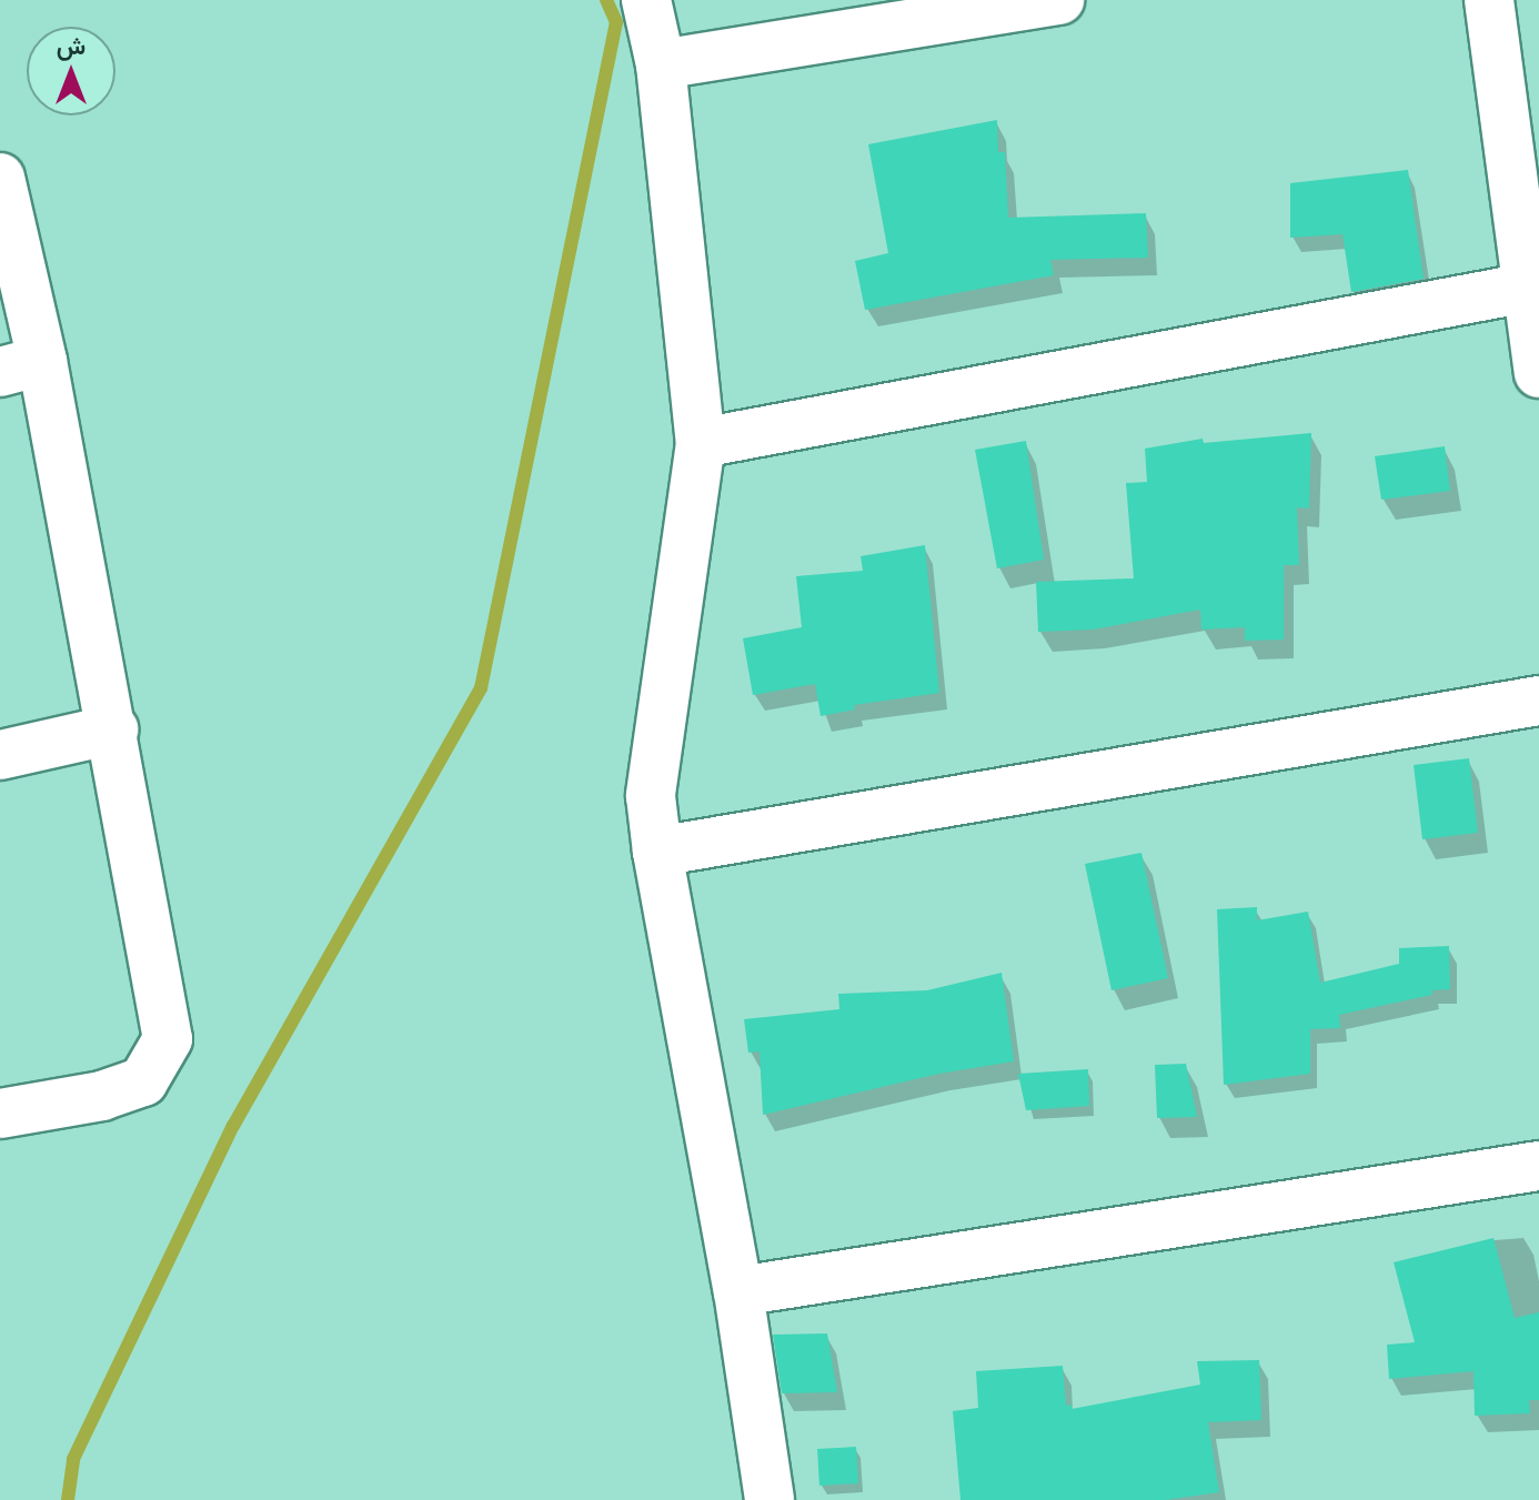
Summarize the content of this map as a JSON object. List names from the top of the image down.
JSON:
{
  "north": "top"
}
